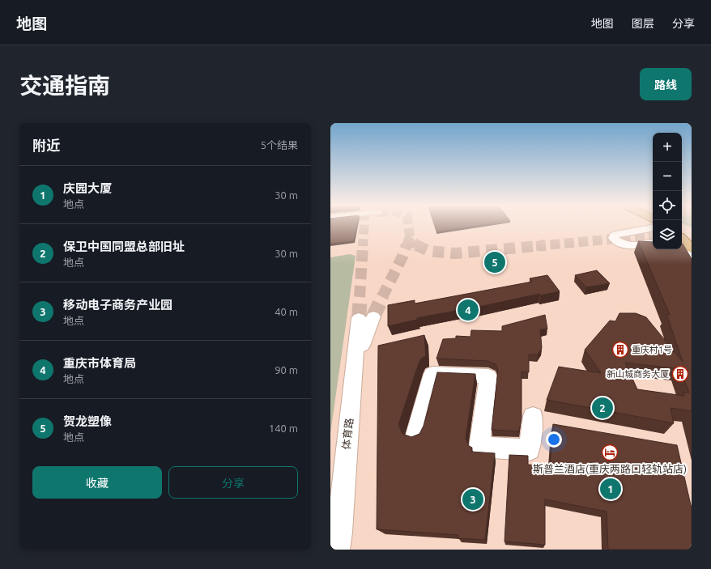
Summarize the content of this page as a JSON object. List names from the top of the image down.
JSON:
{
  "streets": {
    "street": ["体育路"]
  },
  "places": {
    "building": ["重庆村1号", "新山城商务大厦"],
    "hotel": ["斯普兰酒店(重庆两路口轻轨站店)"]
  },
  "page": {
    "header": "地图",
    "nav": ["地图", "图层", "分享"],
    "title": "交通指南",
    "buttons": [
      "路线",
      ["收藏", "分享"]
    ],
    "heading": ["附近", "5个结果"],
    "map_buttons": ["+", "−"],
    "list": [
      {
        "mark": "1",
        "name": "庆园大厦",
        "note": "地点",
        "value": "30 m"
      },
      {
        "mark": "2",
        "name": "保卫中国同盟总部旧址",
        "note": "地点",
        "value": "30 m"
      },
      {
        "mark": "3",
        "name": "移动电子商务产业园",
        "note": "地点",
        "value": "40 m"
      },
      {
        "mark": "4",
        "name": "重庆市体育局",
        "note": "地点",
        "value": "90 m"
      },
      {
        "mark": "5",
        "name": "贺龙塑像",
        "note": "地点",
        "value": "140 m"
      }
    ],
    "pins": [
      "5",
      "4",
      "2",
      "1",
      "3"
    ]
  }
}
